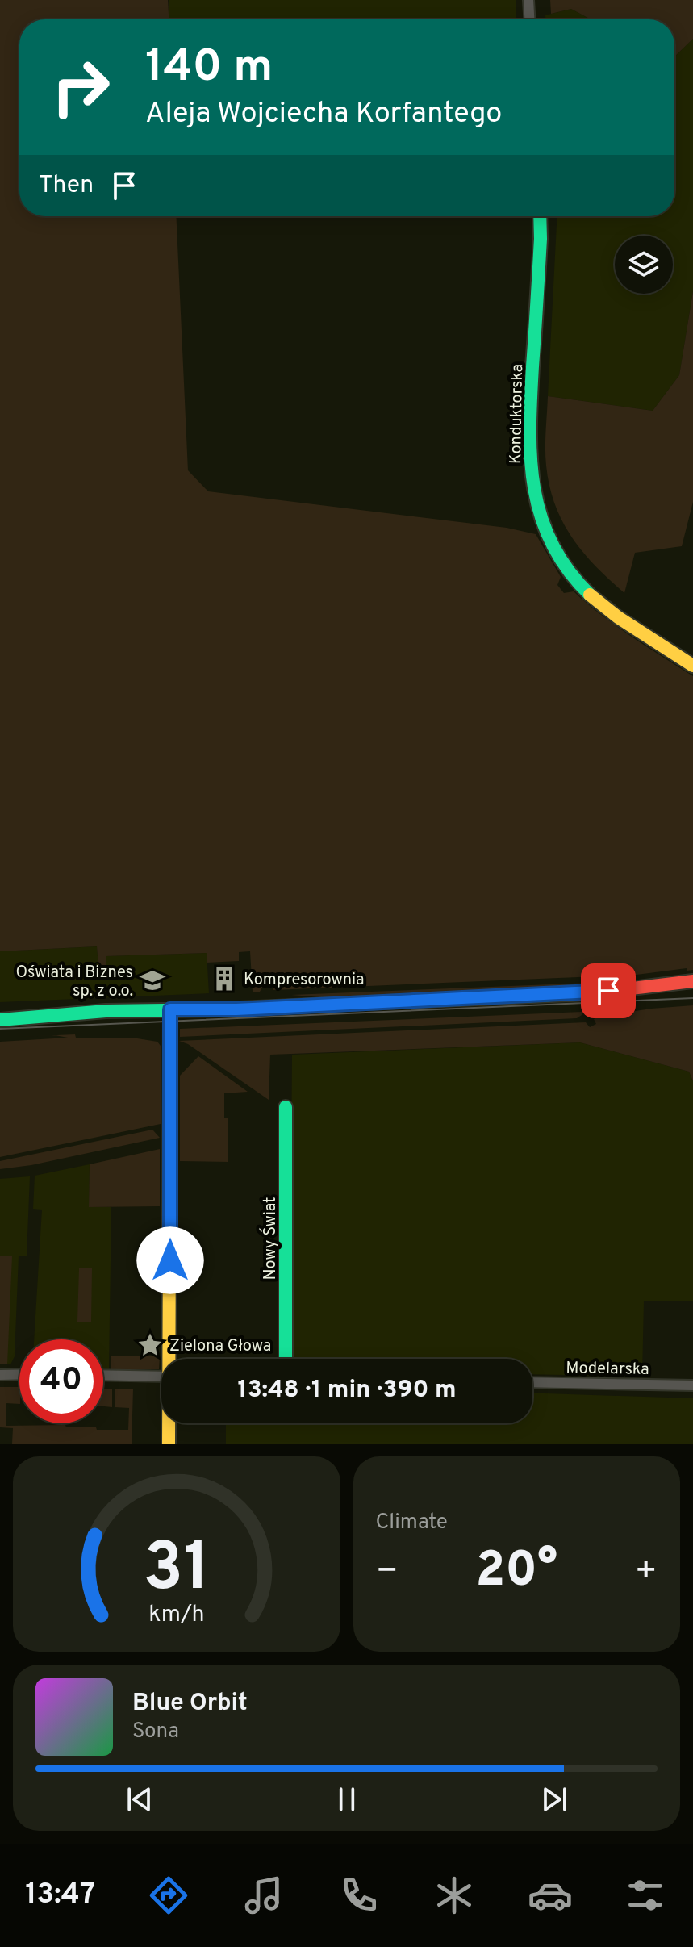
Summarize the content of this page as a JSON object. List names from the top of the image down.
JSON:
{
  "streets": {
    "street": ["Konduktorska", "Nowy Świat", "Modelarska"]
  },
  "places": {
    "building": ["Kompresorownia"],
    "school or university": ["Oświata i Biznes sp. z o.o."],
    "place": ["Zielona Głowa"]
  },
  "page": {
    "turn": ["140 m", "Aleja Wojciecha Korfantego"],
    "then": "Then",
    "limit": "40",
    "trip": "13:48 · 1 min · 390 m",
    "tile": "Climate",
    "heat": ["−", "20°", "+"],
    "song": ["Blue Orbit", "Sona"],
    "tabs": "13:47",
    "gauge": ["31", "km/h"]
  }
}
